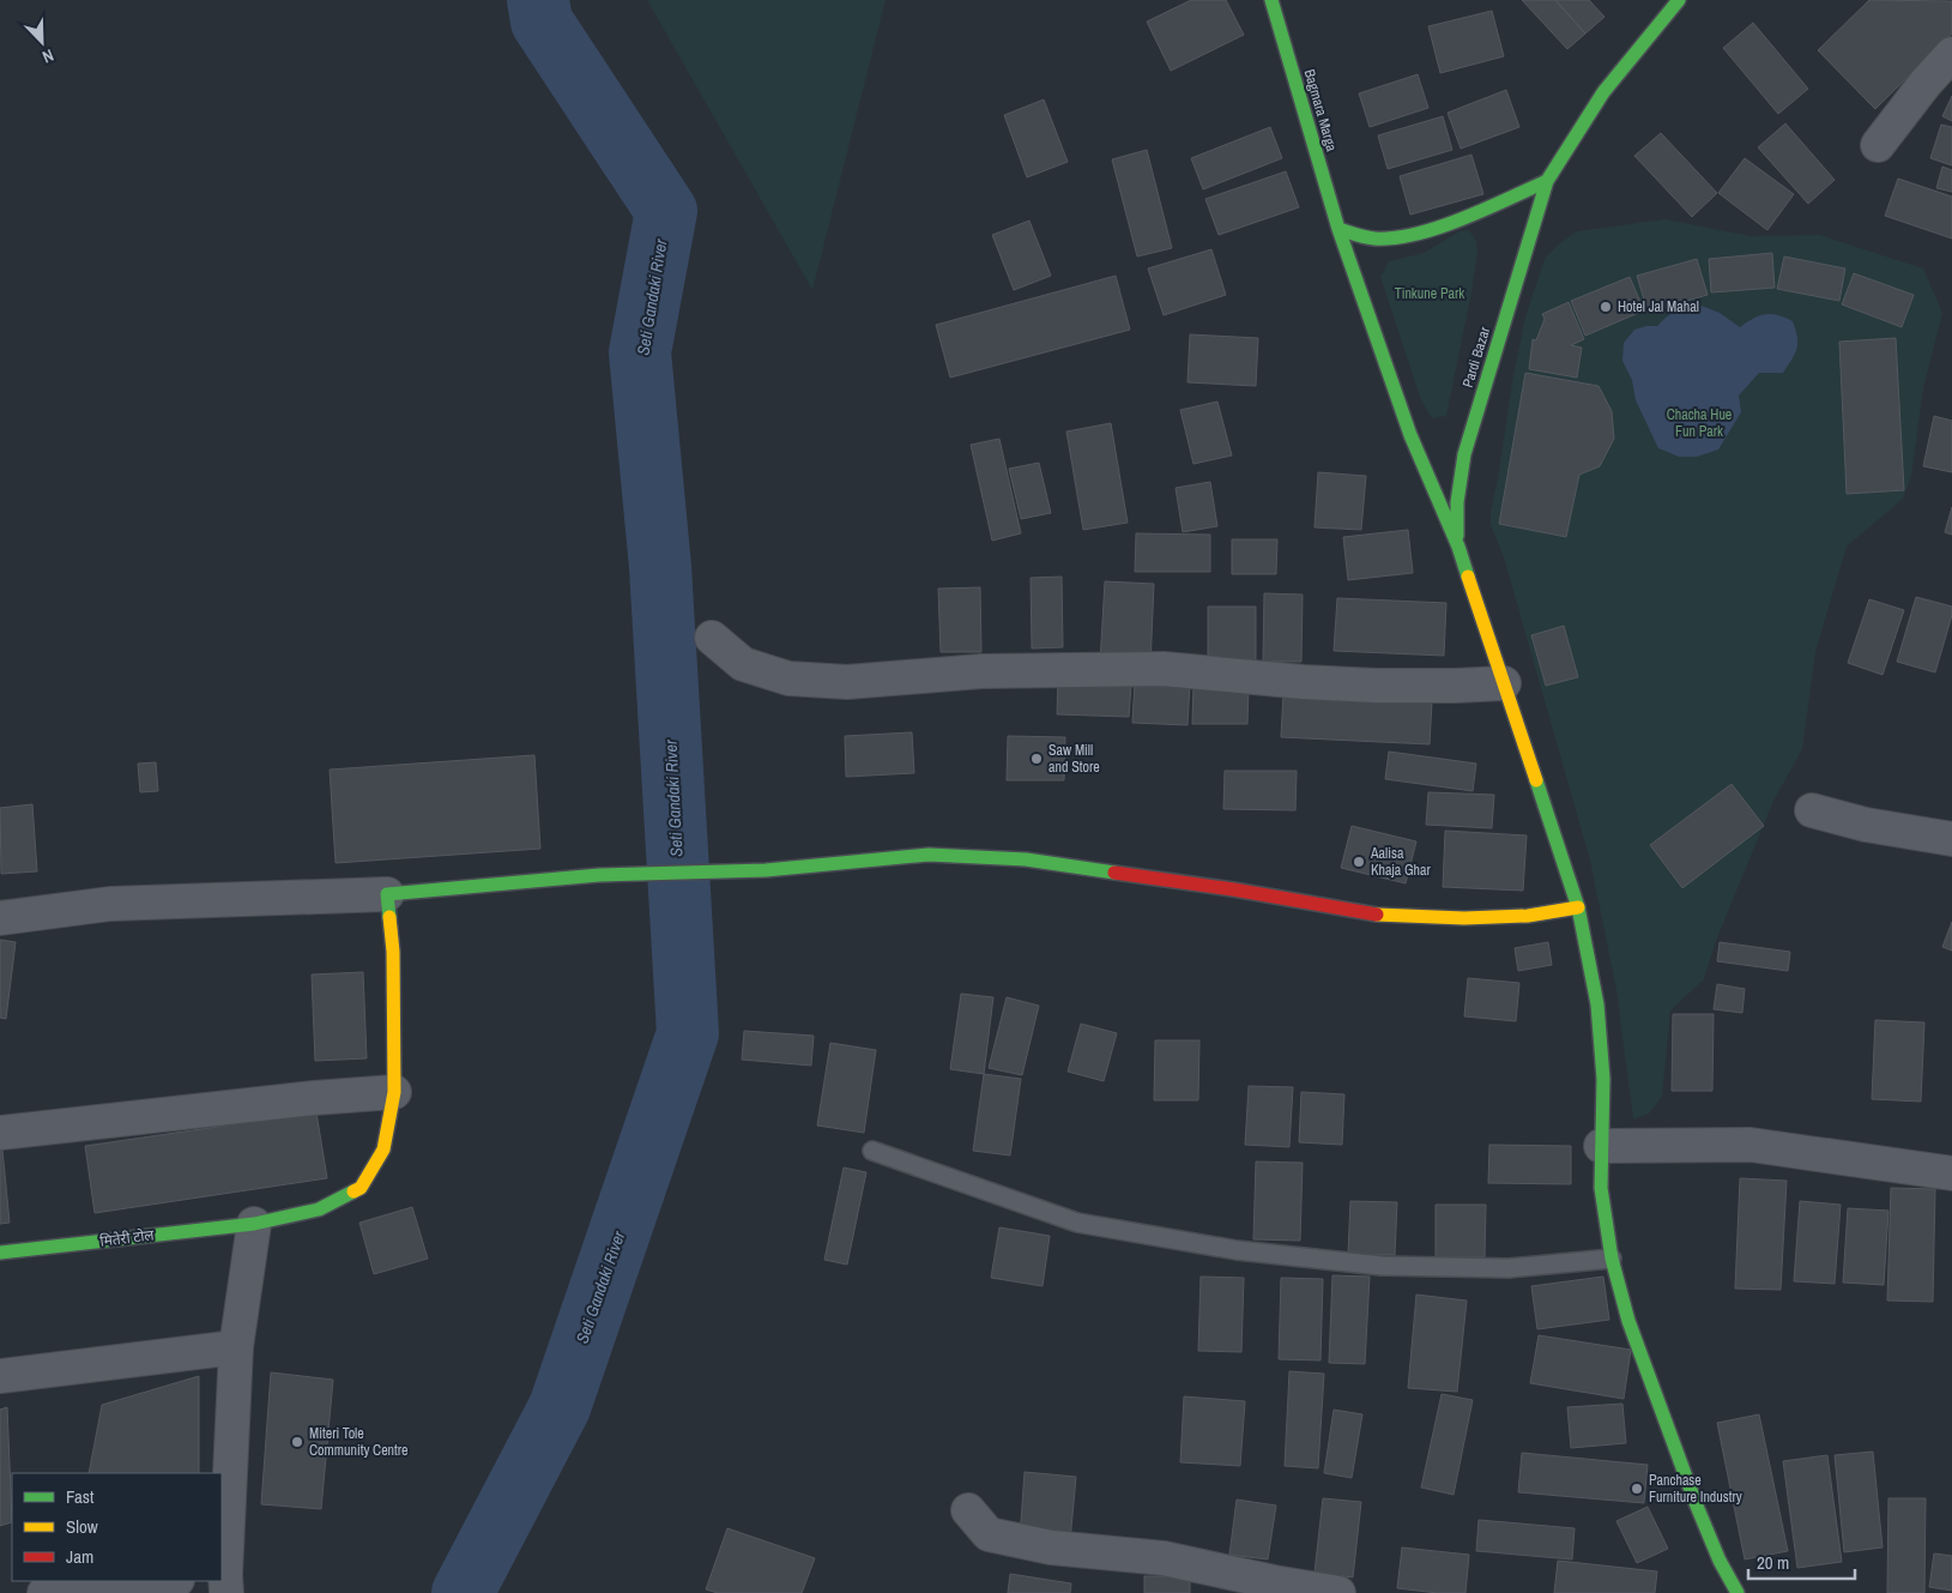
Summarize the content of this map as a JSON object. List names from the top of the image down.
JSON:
{
  "streets": {
    "main road": ["Bagmara Marga", "Pardi Bazar", "मितेरी टोल"]
  },
  "crossings": [
    ["Bagmara Marga", "Pardi Bazar"]
  ],
  "water": ["Seti Gandaki River"],
  "parks": ["Tinkune Park", "Chacha Hue Fun Park"],
  "places": [
    "Hotel Jal Mahal",
    "Saw Mill and Store",
    "Aalisa Khaja Ghar",
    "Miteri Tole Community Centre",
    "Panchase Furniture Industry"
  ],
  "legend": ["Fast", "Slow", "Jam"],
  "scale_bar": "20 m",
  "north": "bottom right"
}
